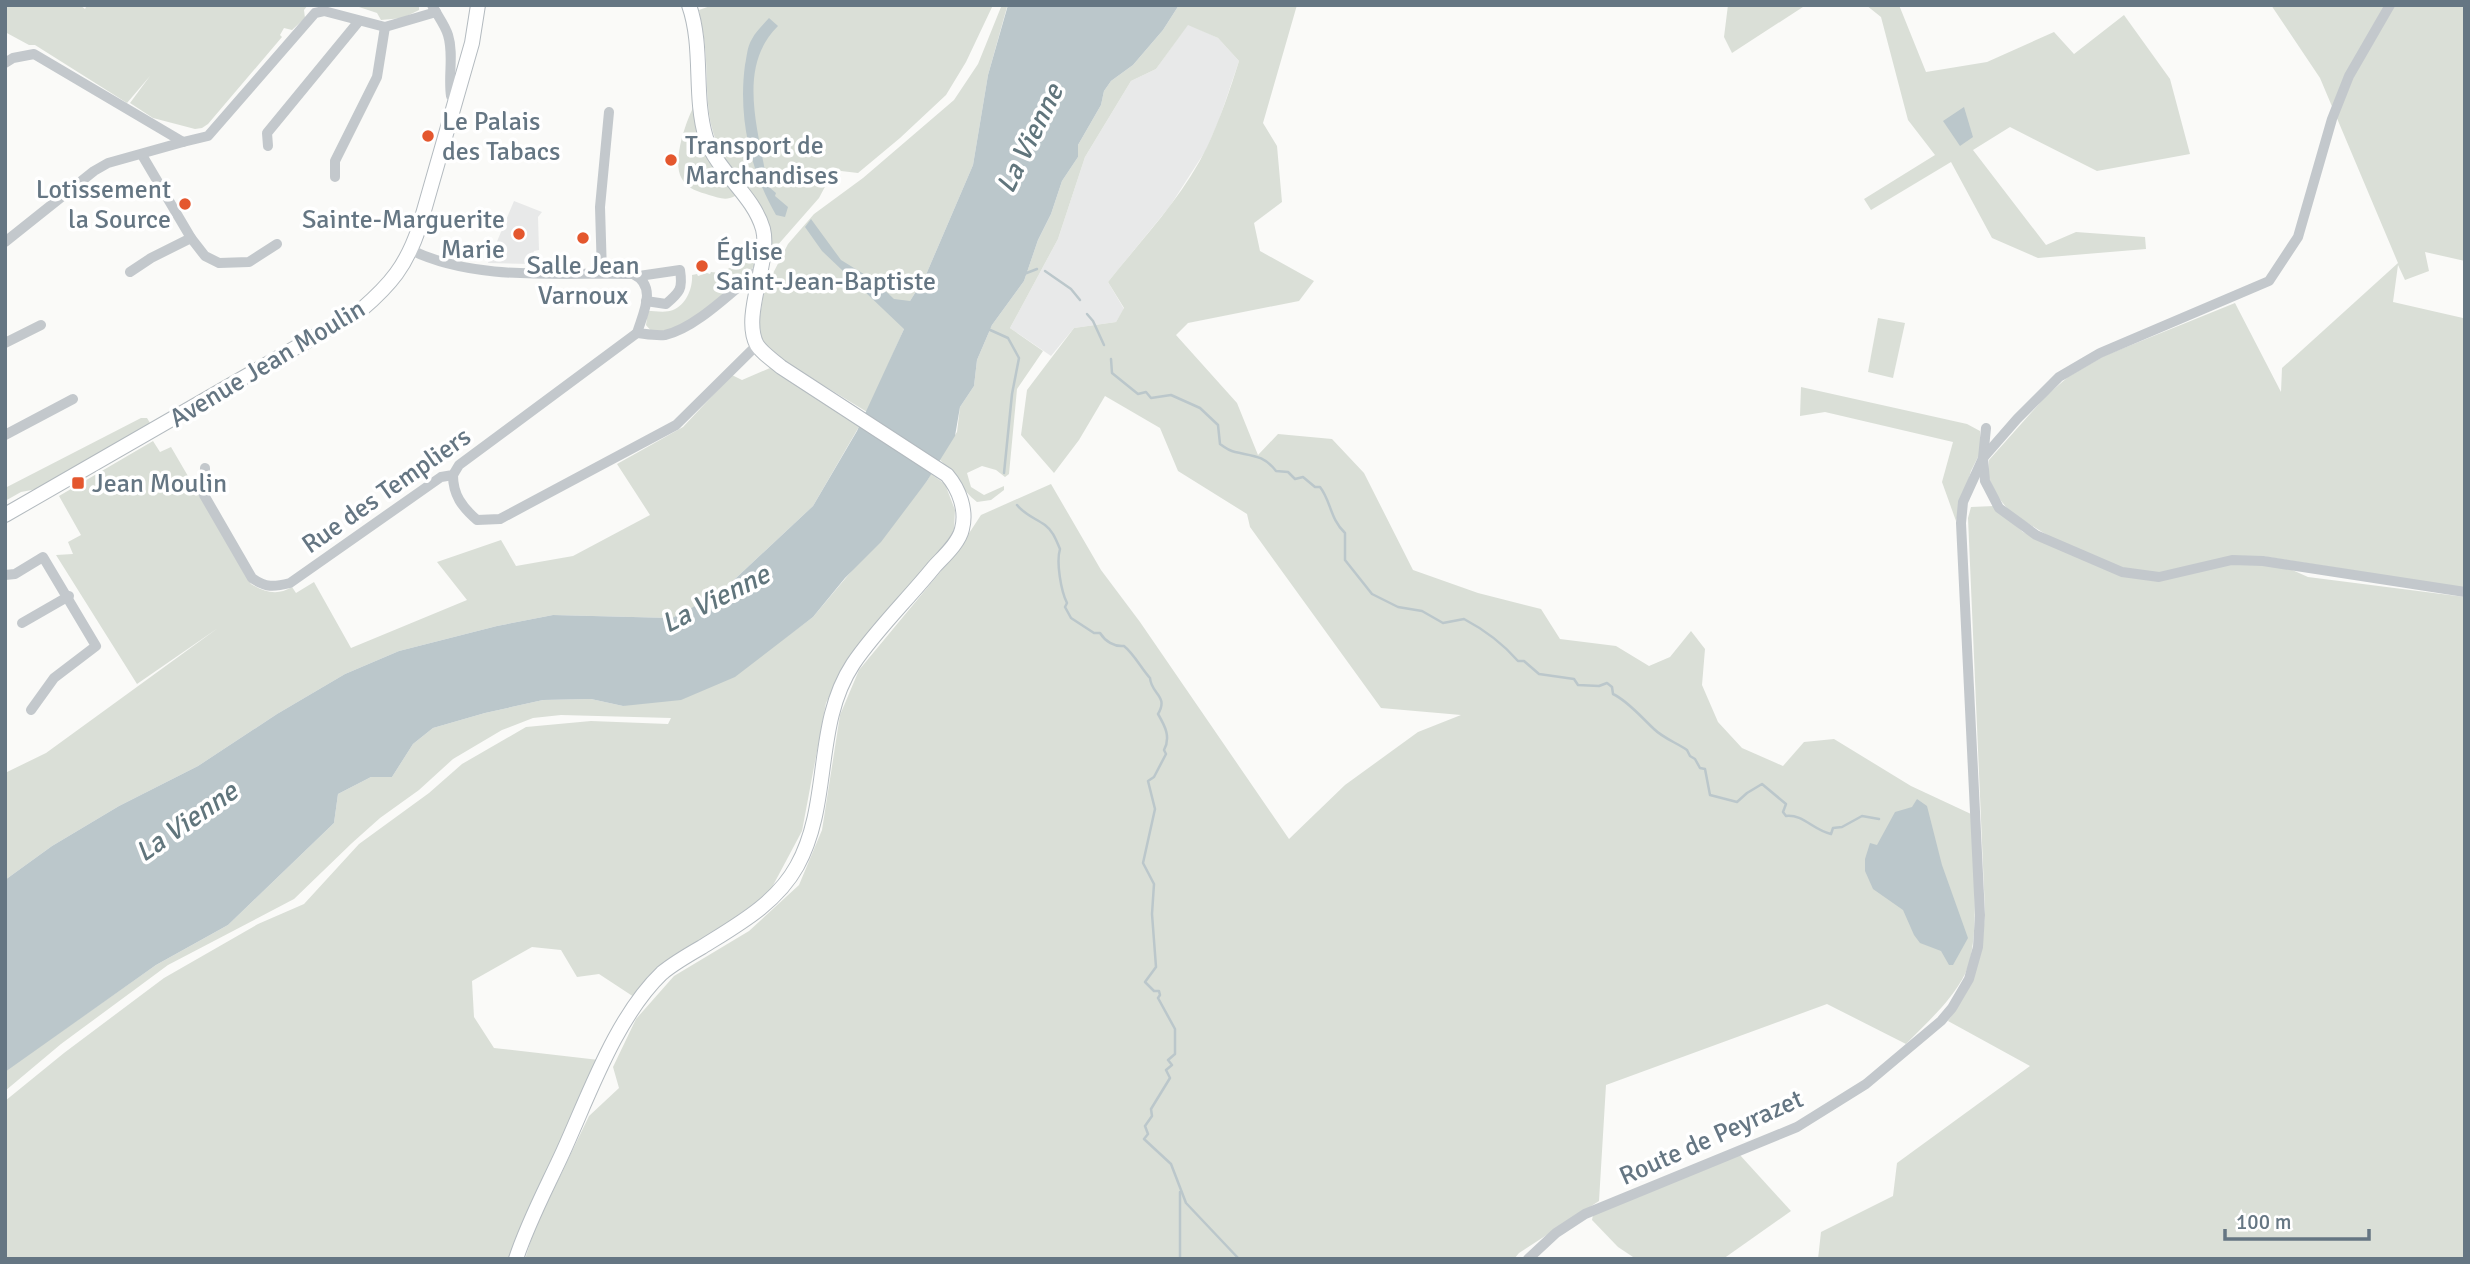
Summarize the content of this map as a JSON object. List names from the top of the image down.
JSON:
{
  "streets": {
    "main road": ["Avenue Jean Moulin"],
    "street": ["Rue des Templiers", "Route de Peyrazet"]
  },
  "water": ["La Vienne"],
  "places": {
    "other": [
      "Le Palais des Tabacs",
      "Transport de Marchandises",
      "Lotissement la Source",
      "Sainte-Marguerite Marie",
      "Salle Jean Varnoux",
      "Église Saint-Jean-Baptiste"
    ],
    "transit": ["Jean Moulin"]
  },
  "scale_bar": "100 m"
}
